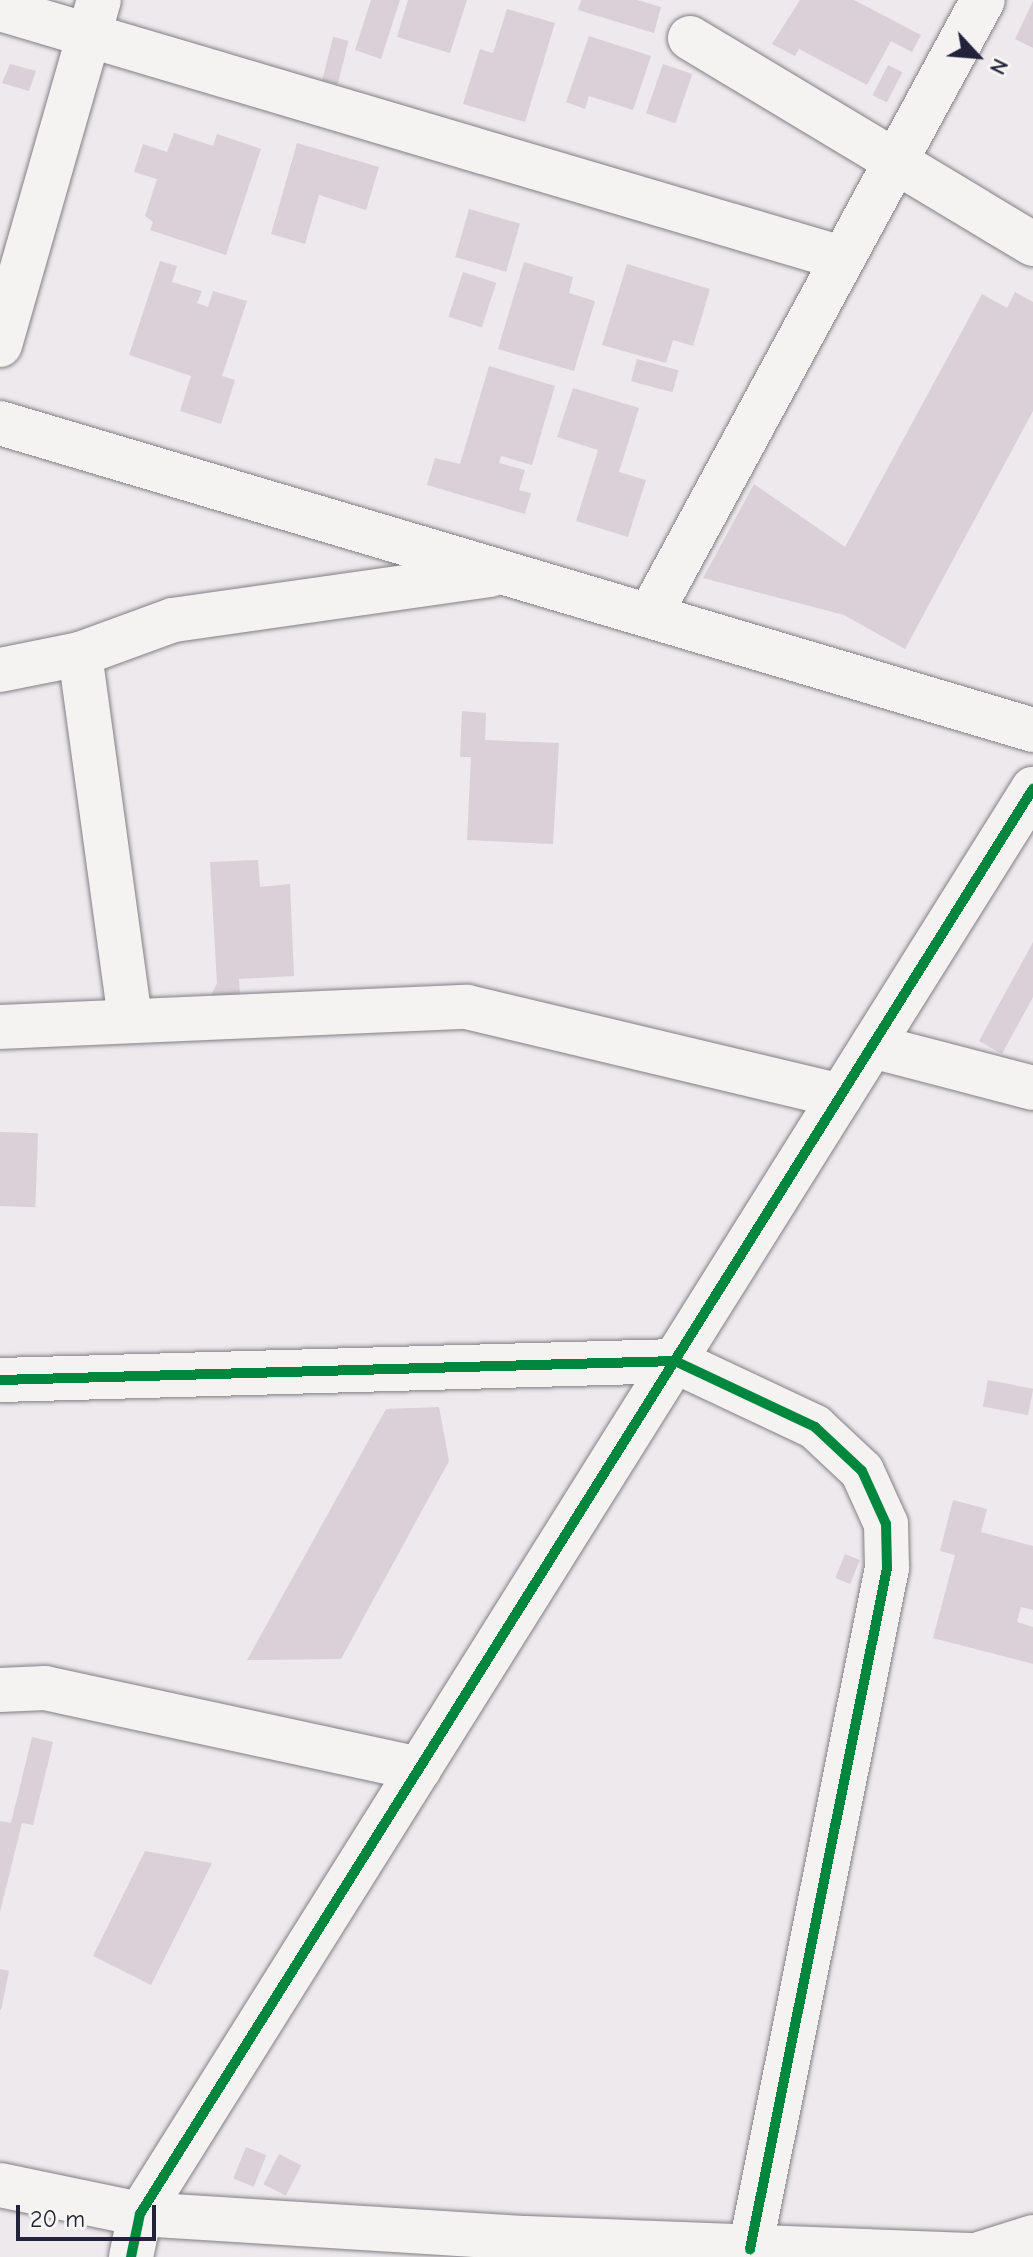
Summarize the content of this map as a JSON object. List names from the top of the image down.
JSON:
{
  "scale_bar": "20 m",
  "north": "bottom right"
}
